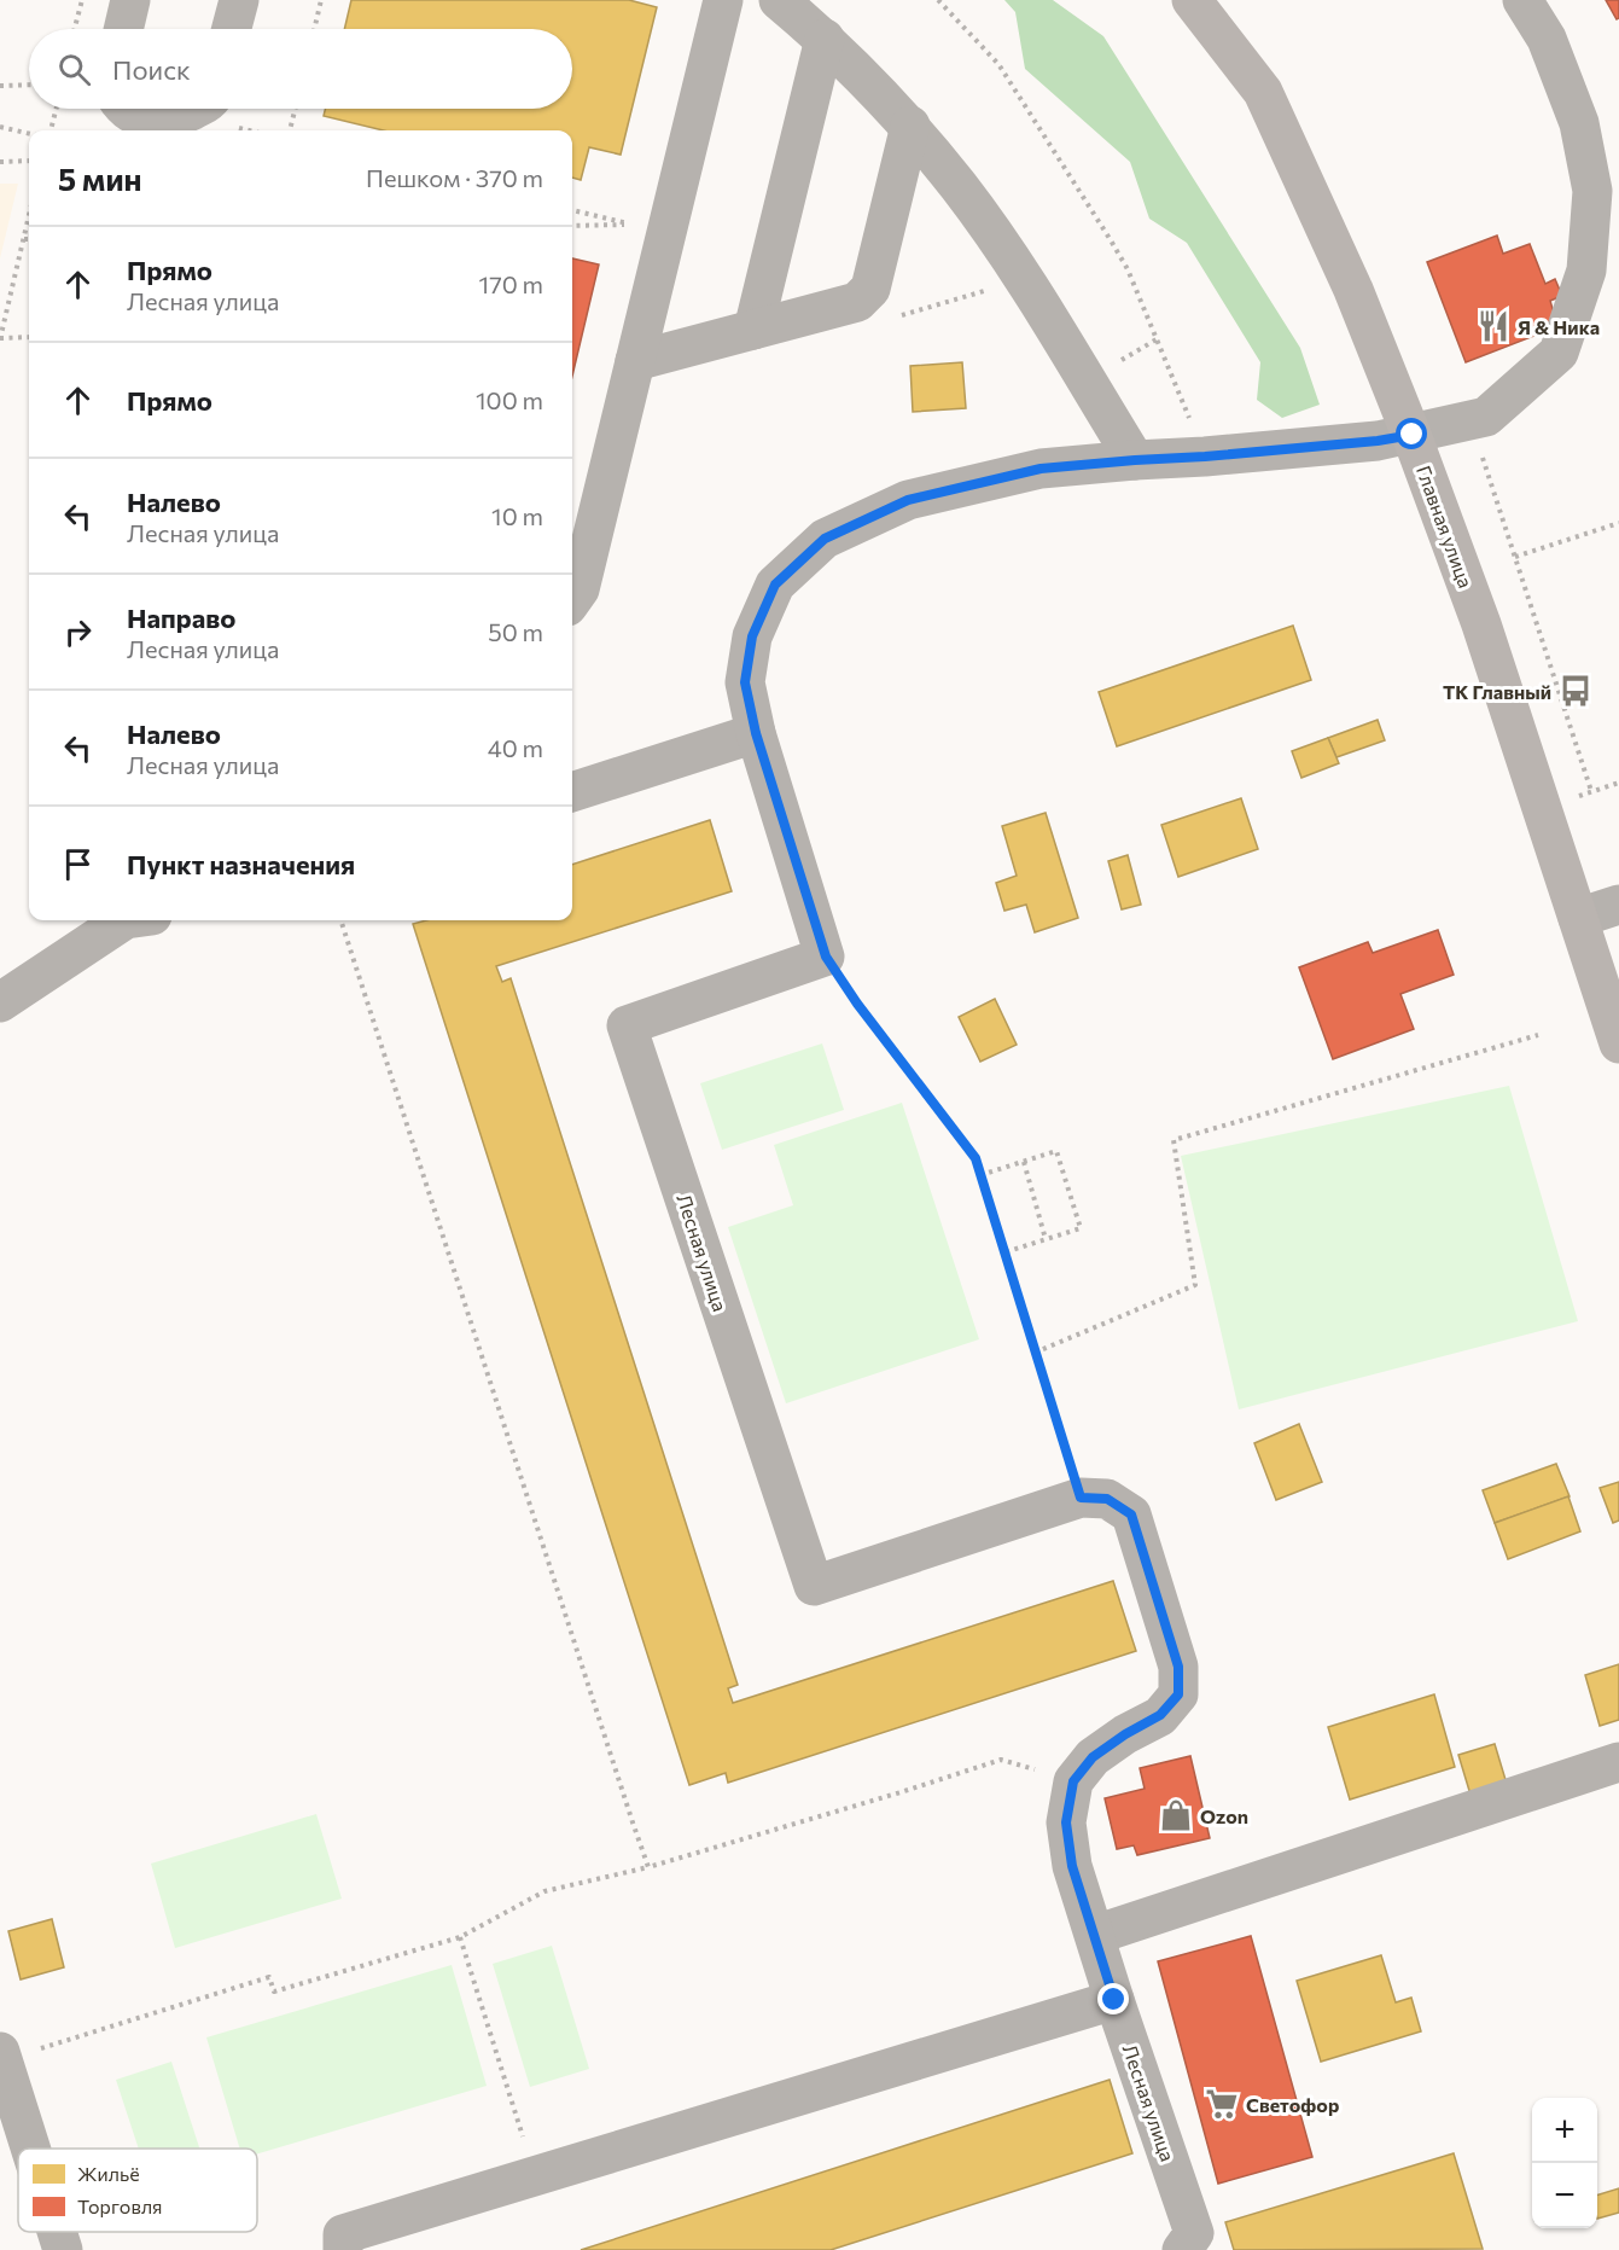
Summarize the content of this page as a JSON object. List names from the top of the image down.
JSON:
{
  "streets": {
    "main road": ["Главная улица"],
    "street": ["Лесная улица"]
  },
  "places": {
    "restaurant": ["Я & Ника"],
    "bus stop": ["ТК Главный"],
    "shop": ["Ozon"],
    "supermarket": ["Светофор"]
  },
  "legend": ["Жильё", "Торговля"],
  "page": {
    "search": "Поиск",
    "heading": ["5 мин", "Пешком · 370 m"],
    "list": [
      ["Прямо", "Лесная улица", "170 m"],
      ["Прямо", "100 m"],
      ["Налево", "Лесная улица", "10 m"],
      ["Направо", "Лесная улица", "50 m"],
      ["Налево", "Лесная улица", "40 m"],
      "Пункт назначения"
    ],
    "map_buttons": ["+", "−"]
  }
}
